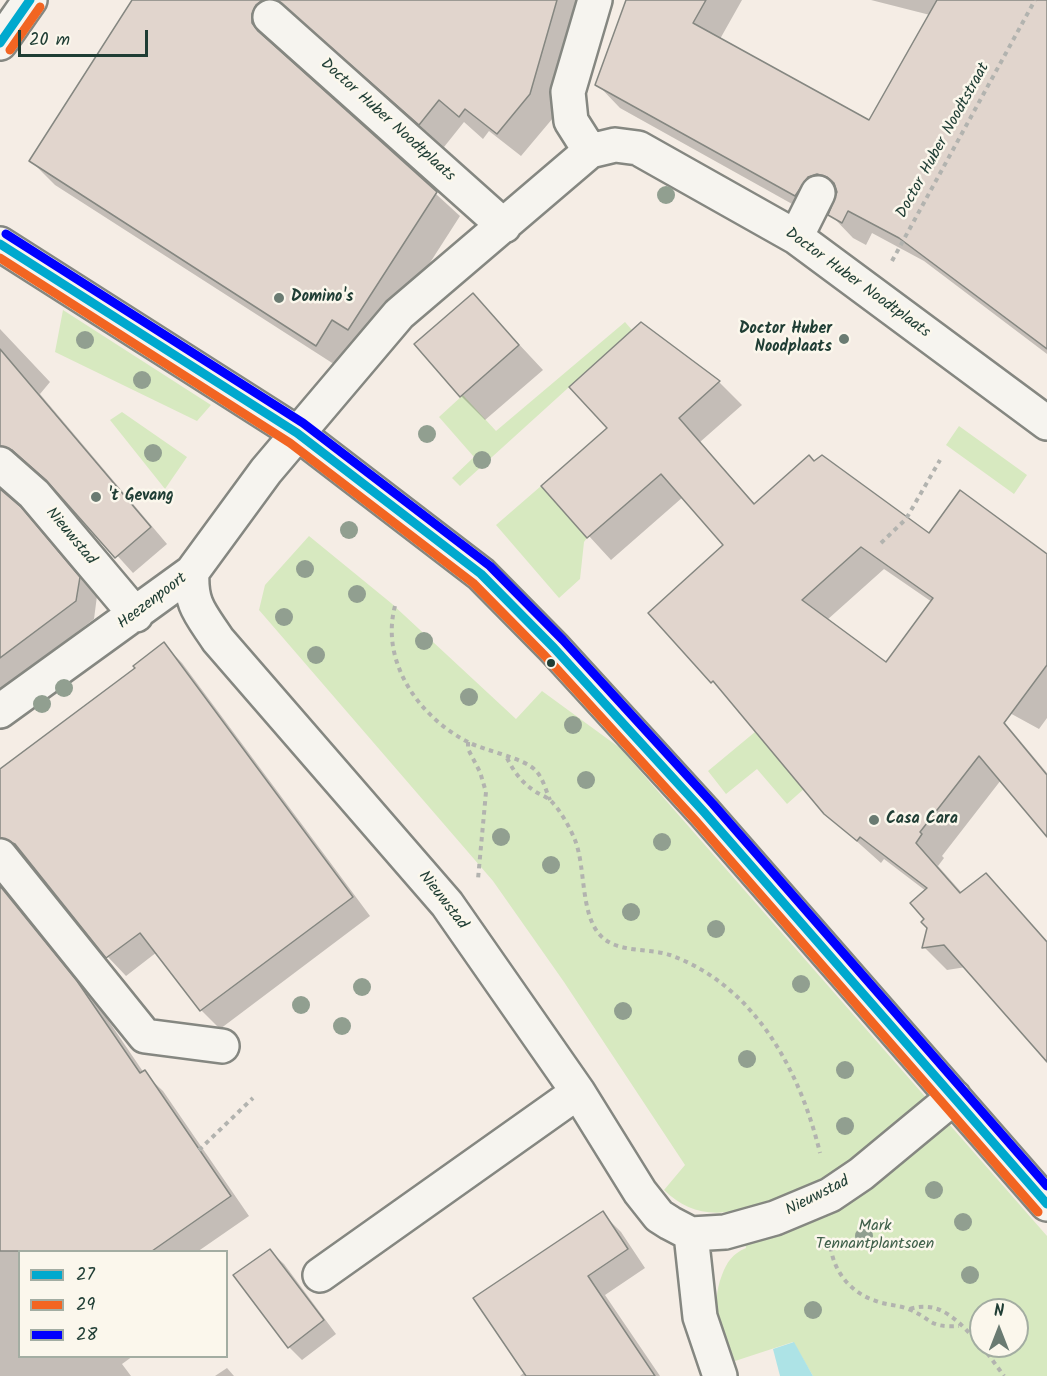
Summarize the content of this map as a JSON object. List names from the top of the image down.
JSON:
{
  "streets": {
    "street": ["Doctor Huber Noodtplaats", "Nieuwstad", "Heezenpoort"],
    "path": ["Doctor Huber Noodtstraat"]
  },
  "crossings": [
    ["Doctor Huber Noodtplaats", "Doctor Huber Noodtstraat"],
    ["Nieuwstad", "Heezenpoort"]
  ],
  "parks": ["Mark Tennantplantsoen"],
  "places": [
    "Domino's",
    "Doctor Huber Noodplaats",
    "'t Gevang",
    "Casa Cara"
  ],
  "lines": ["transit line 27", "transit line 29", "transit line 28"],
  "legend": ["27", "29", "28"],
  "scale_bar": "20 m",
  "north": "top"
}
